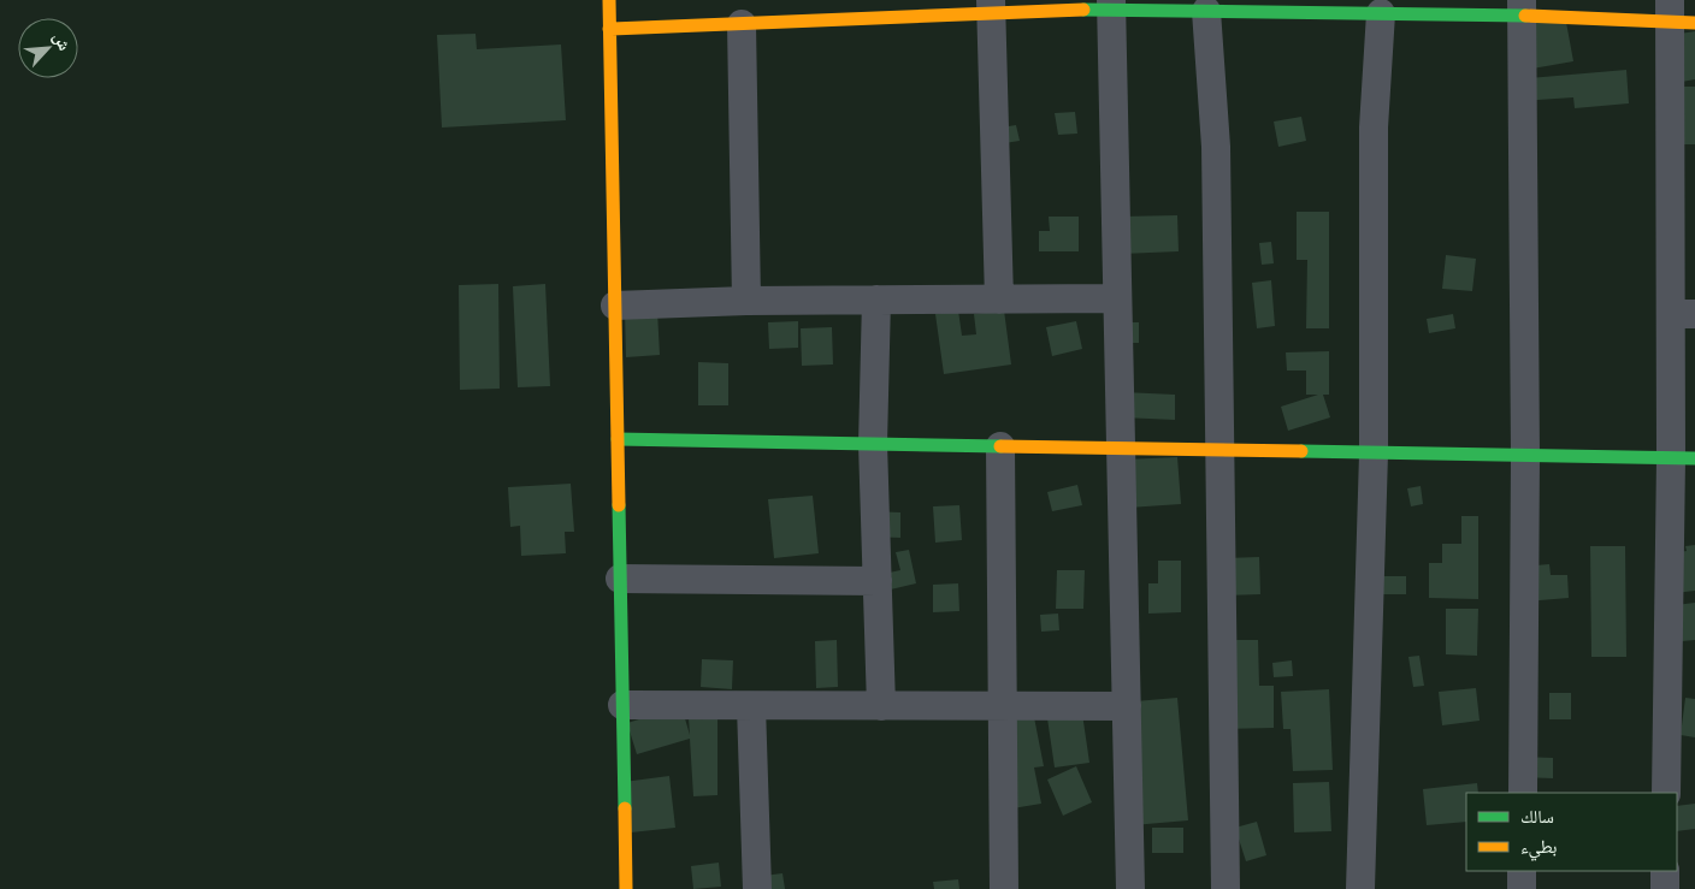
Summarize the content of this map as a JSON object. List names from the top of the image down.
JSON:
{
  "legend": ["سالك", "بطيء"],
  "north": "top right"
}
